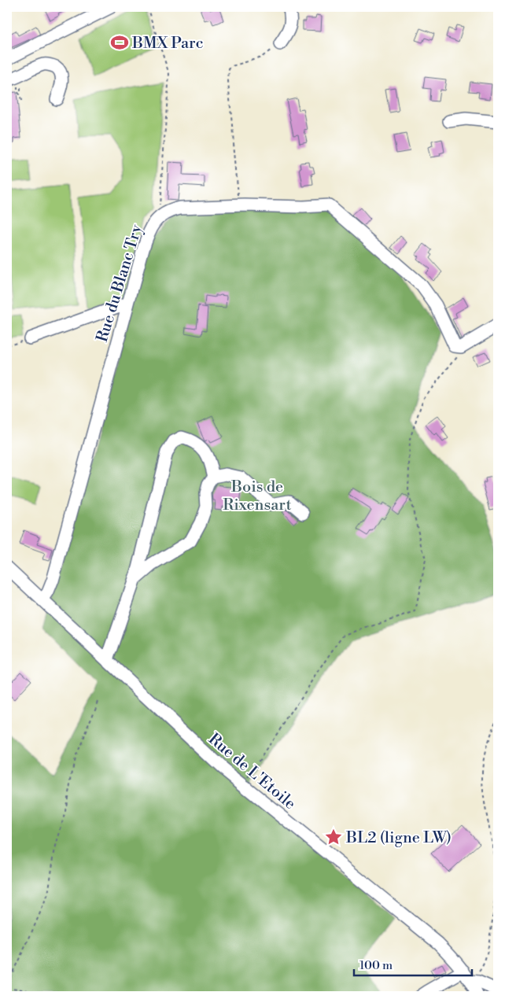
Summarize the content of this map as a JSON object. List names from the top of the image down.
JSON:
{
  "streets": {
    "street": ["Rue du Blanc Try", "Rue de L'Etoile"]
  },
  "crossings": [
    ["Rue du Blanc Try", "Rue de L'Etoile"]
  ],
  "parks": ["Bois de Rixensart"],
  "places": {
    "sports": ["BMX Parc"],
    "place": ["BL2 (ligne LW)"]
  },
  "scale_bar": "100 m"
}
